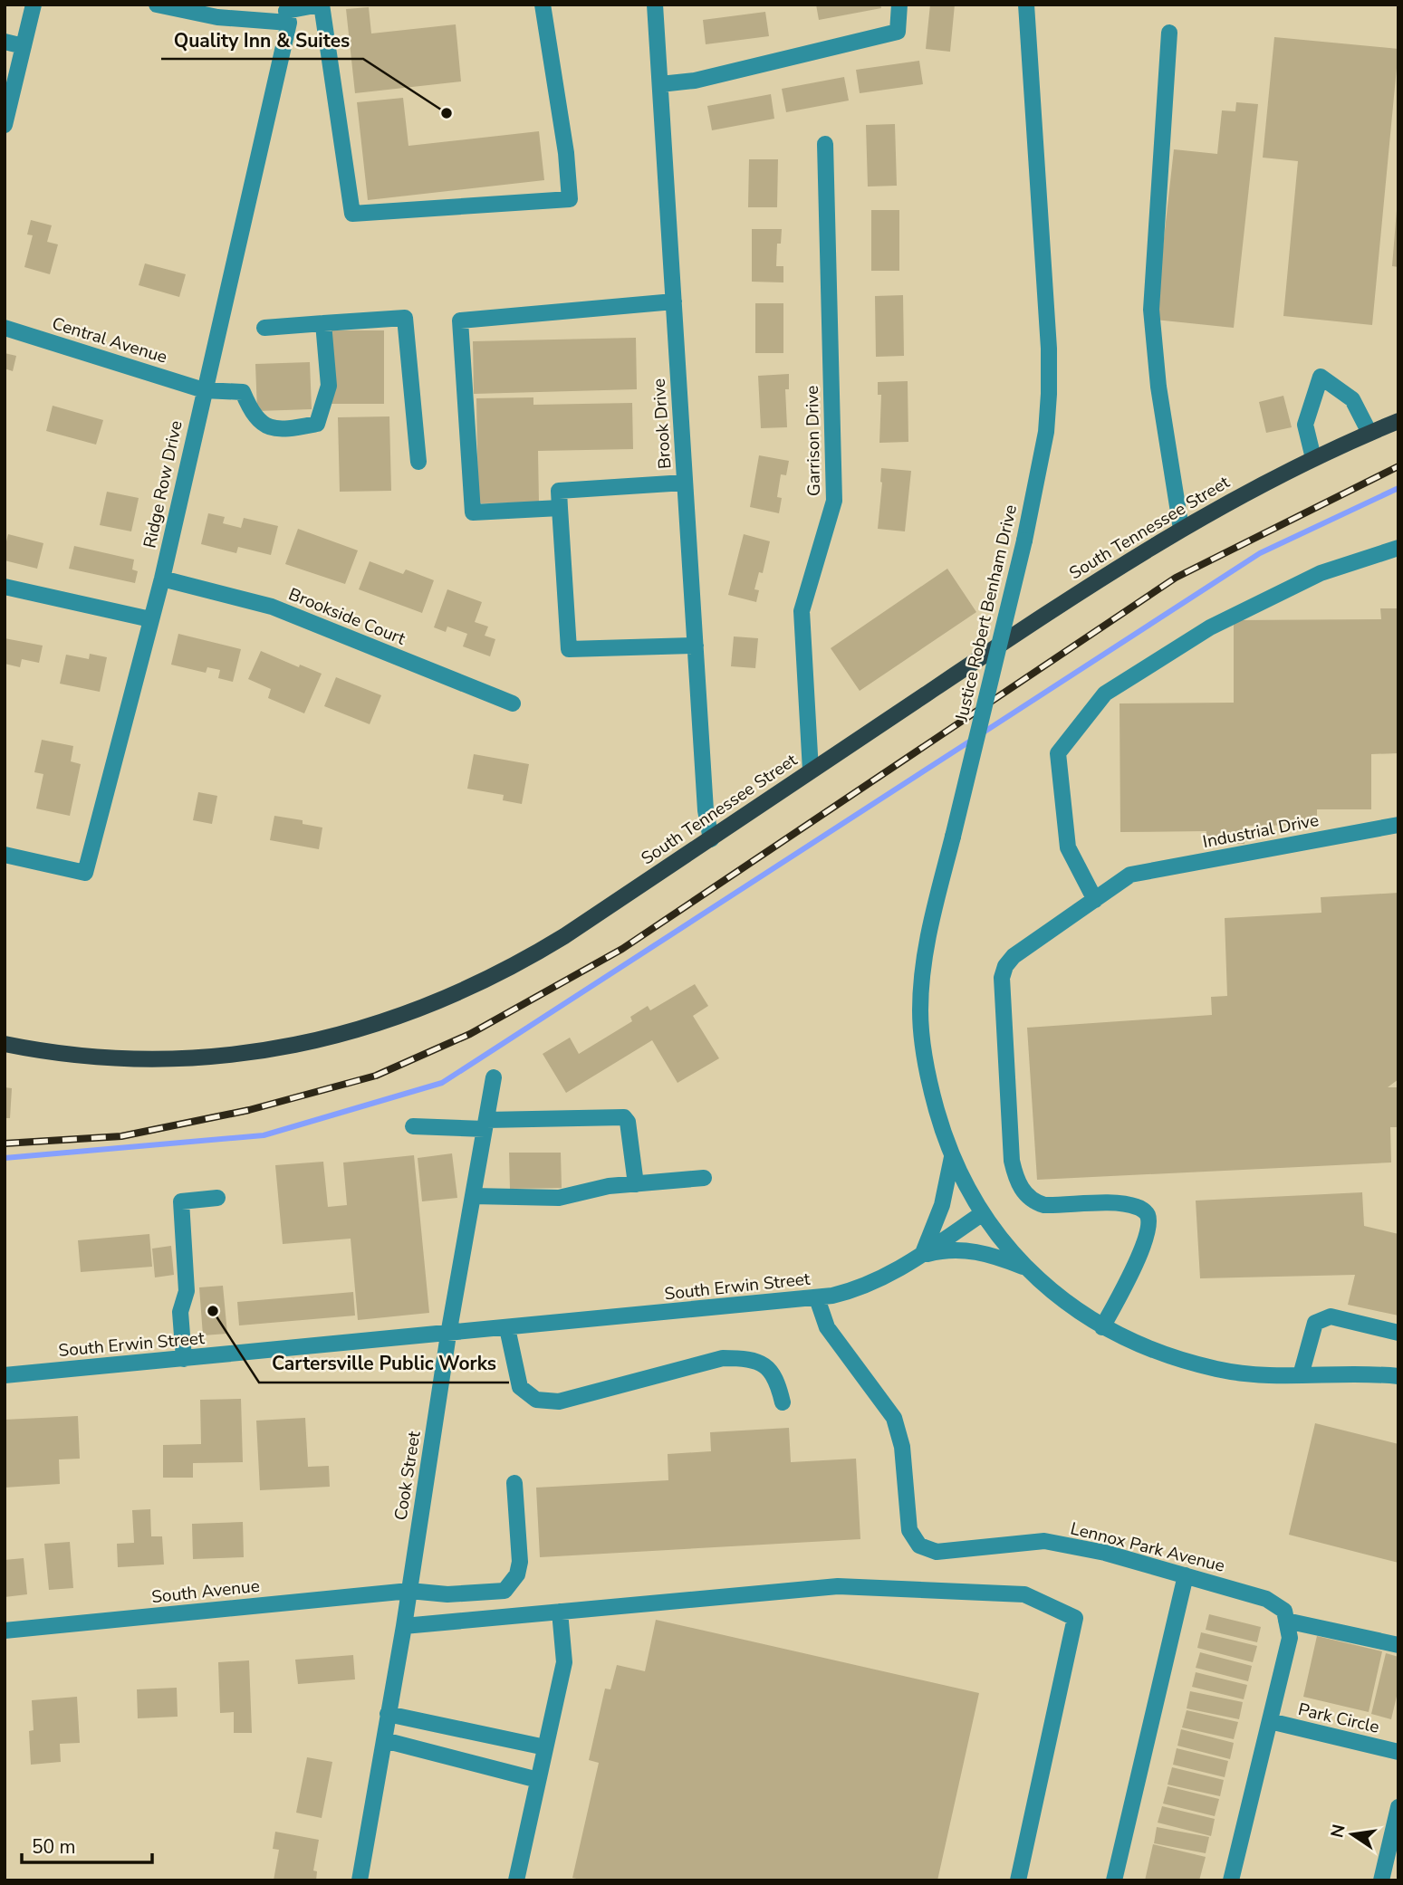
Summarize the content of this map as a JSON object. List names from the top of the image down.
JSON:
{
  "streets": {
    "main road": ["South Tennessee Street"],
    "street": [
      "Central Avenue",
      "Brook Drive",
      "Garrison Drive",
      "Ridge Row Drive",
      "Justice Robert Benham Drive",
      "Brookside Court",
      "Industrial Drive",
      "South Erwin Street",
      "Cook Street",
      "Lennox Park Avenue",
      "South Avenue",
      "Park Circle"
    ]
  },
  "crossings": [
    ["Central Avenue", "Ridge Row Drive"],
    ["Brook Drive", "South Tennessee Street"],
    ["Garrison Drive", "South Tennessee Street"],
    ["Ridge Row Drive", "Brookside Court"],
    ["Justice Robert Benham Drive", "South Erwin Street"],
    ["South Erwin Street", "Cook Street"],
    ["South Erwin Street", "Lennox Park Avenue"],
    ["Cook Street", "South Avenue"]
  ],
  "places": ["Quality Inn & Suites", "Cartersville Public Works"],
  "scale_bar": "50 m",
  "north": "left"
}
